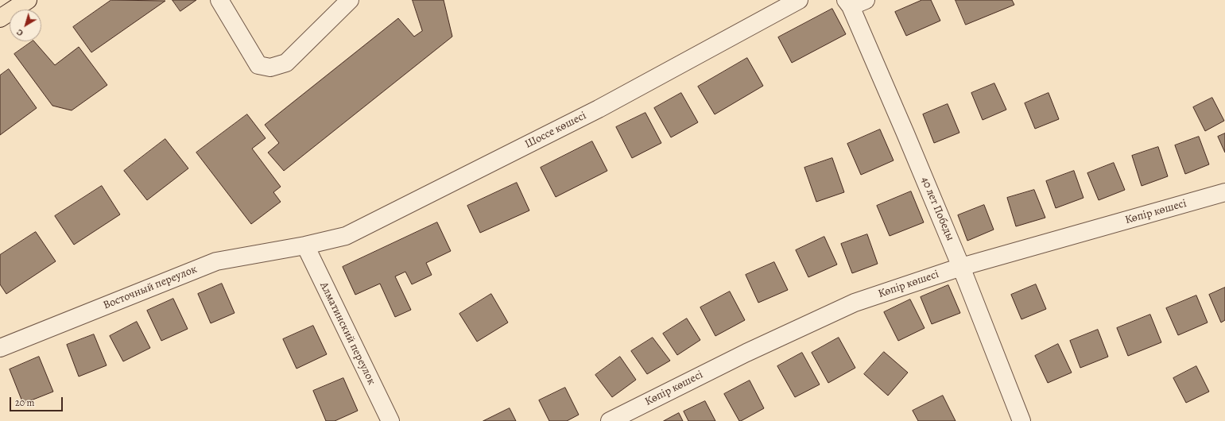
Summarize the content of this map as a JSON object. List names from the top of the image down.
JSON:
{
  "streets": {
    "street": [
      "Шоссе көшесі",
      "40 лет Победы",
      "Көпір көшесі",
      "Восточный переулок",
      "Алматинский переулок"
    ]
  },
  "crossings": [
    ["Шоссе көшесі", "Восточный переулок"],
    ["Шоссе көшесі", "Алматинский переулок"],
    ["40 лет Победы", "Көпір көшесі"],
    ["Восточный переулок", "Алматинский переулок"]
  ],
  "scale_bar": "20 m",
  "north": "bottom left"
}
